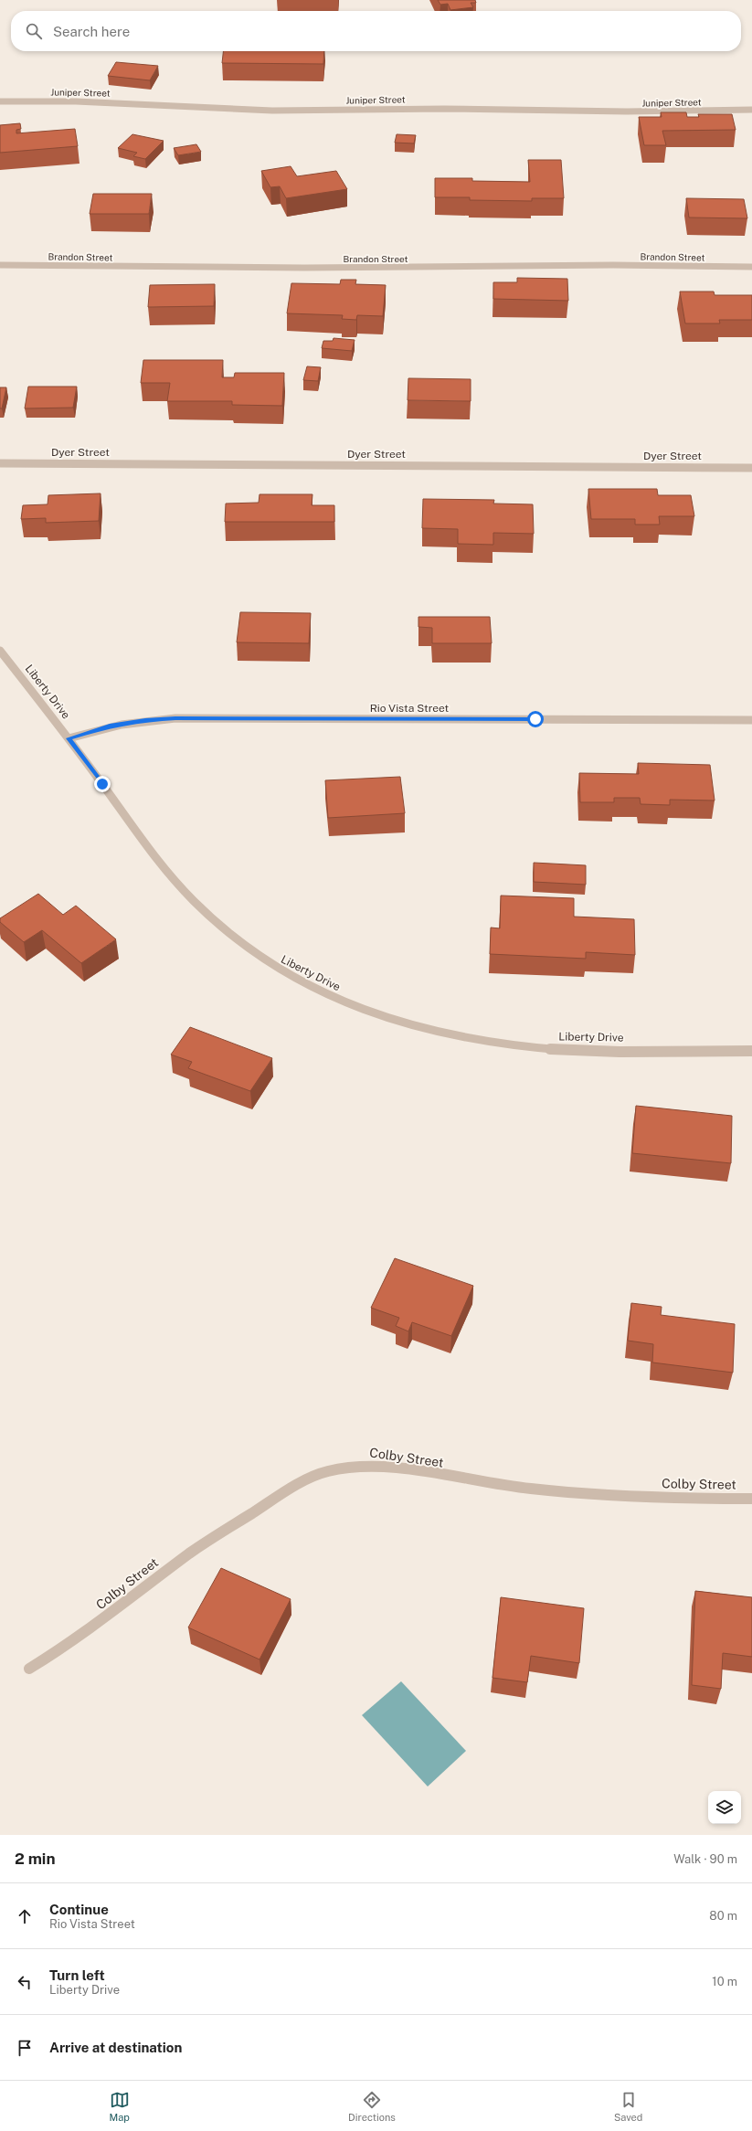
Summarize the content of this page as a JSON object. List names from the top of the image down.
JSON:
{
  "streets": {
    "street": [
      "Juniper Street",
      "Brandon Street",
      "Dyer Street",
      "Liberty Drive",
      "Rio Vista Street",
      "Colby Street"
    ]
  },
  "crossings": [
    ["Liberty Drive", "Rio Vista Street"]
  ],
  "page": {
    "search": "Search here",
    "heading": ["2 min", "Walk · 90 m"],
    "list": [
      ["Continue", "Rio Vista Street", "80 m"],
      ["Turn left", "Liberty Drive", "10 m"],
      "Arrive at destination"
    ],
    "nav": ["Map", "Directions", "Saved"]
  }
}
